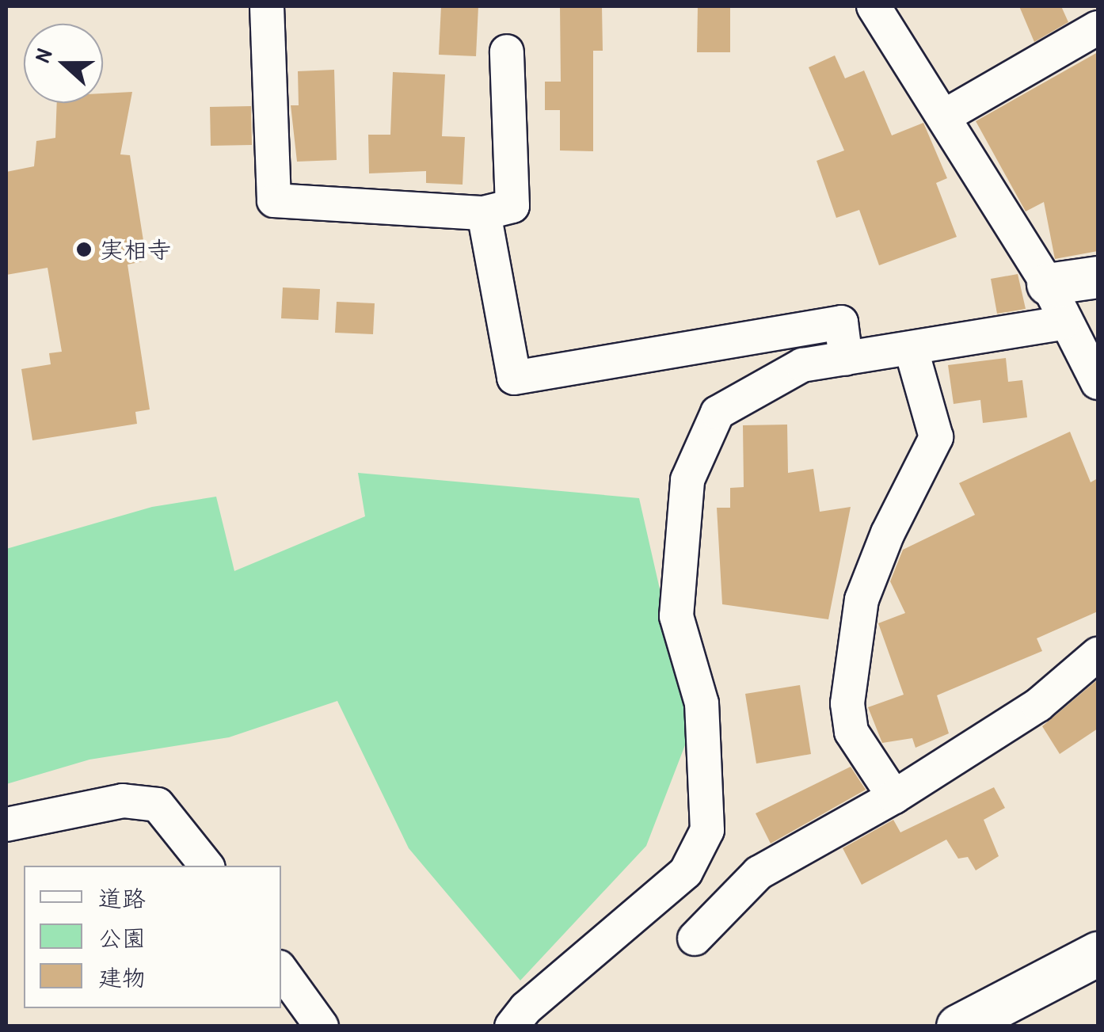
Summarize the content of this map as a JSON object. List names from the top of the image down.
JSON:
{
  "places": ["実相寺"],
  "legend": ["道路", "公園", "建物"],
  "north": "left"
}
